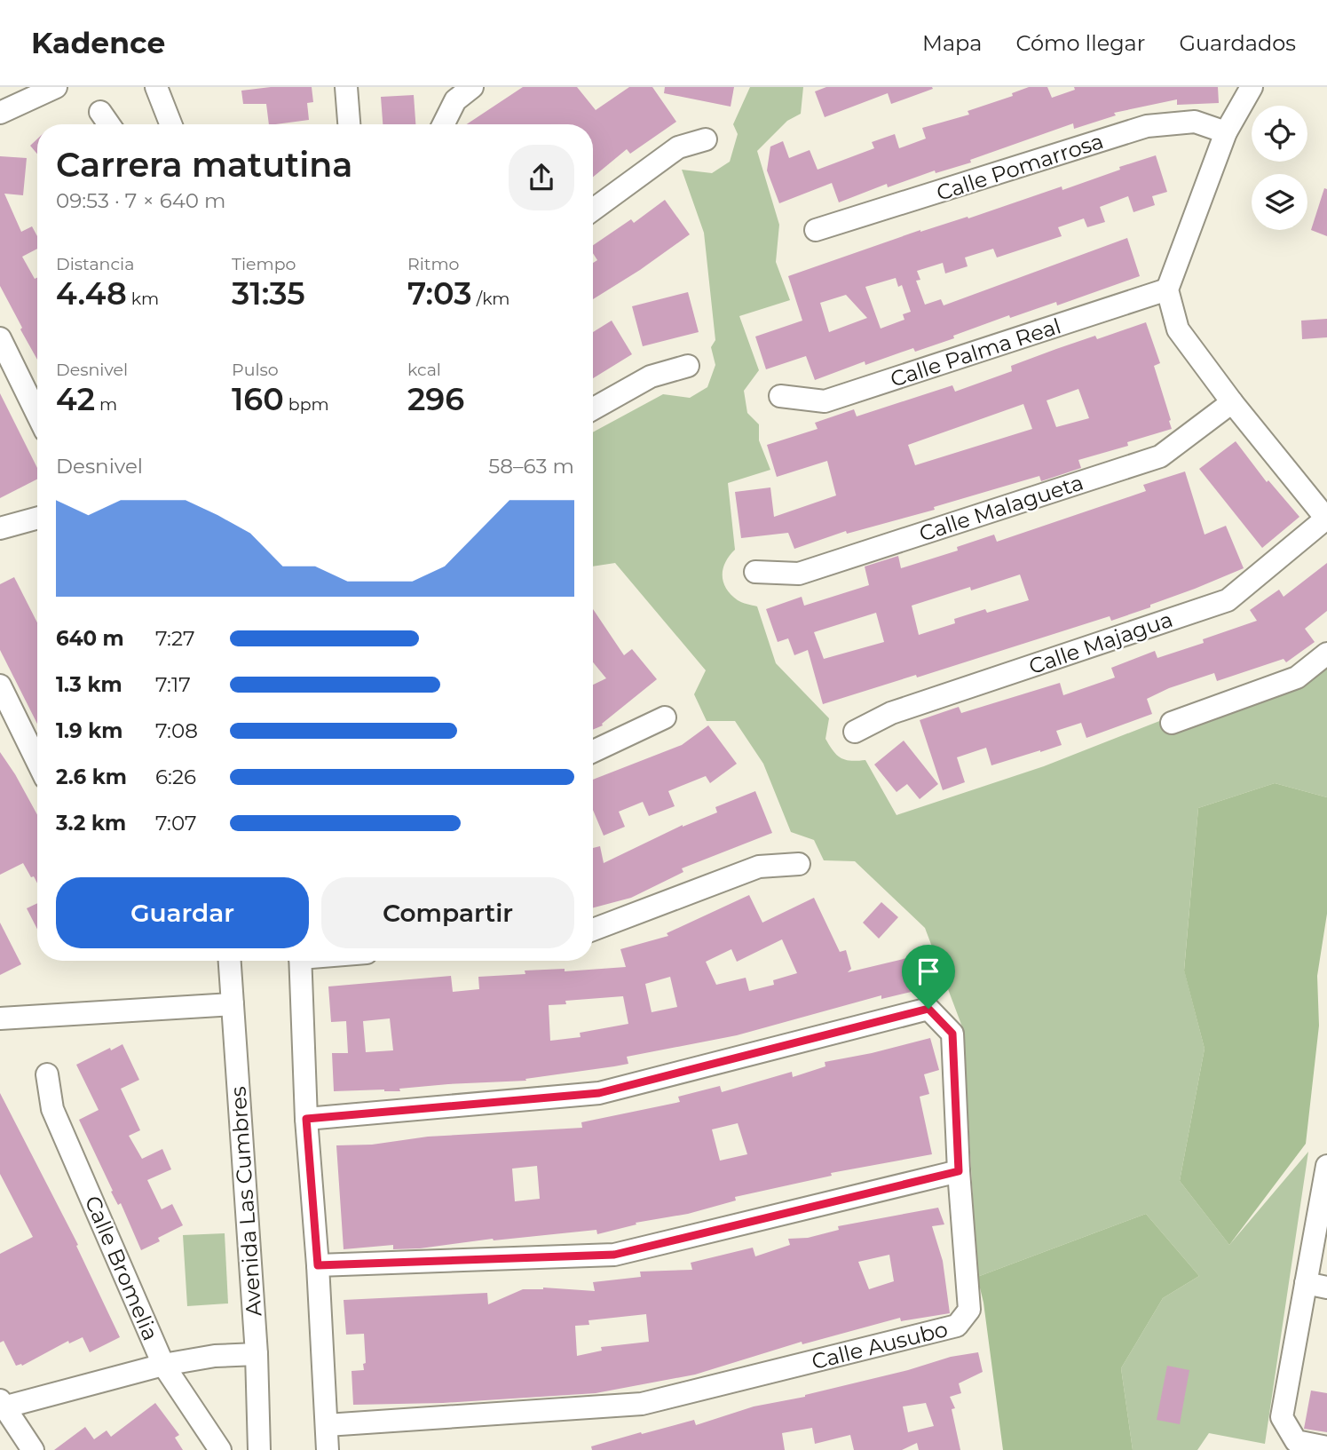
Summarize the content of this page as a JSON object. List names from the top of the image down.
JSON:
{
  "streets": {
    "street": [
      "Calle Pomarrosa",
      "Calle Palma Real",
      "Calle Malagueta",
      "Calle Majagua",
      "Avenida Las Cumbres",
      "Calle Bromelia",
      "Calle Ausubo"
    ]
  },
  "page": {
    "header": "Kadence",
    "nav": ["Mapa", "Cómo llegar", "Guardados"],
    "heading": ["Carrera matutina", "09:53 · 7 × 640 m"],
    "stats": [
      ["Distancia", "4.48 km"],
      ["Tiempo", "31:35"],
      ["Ritmo", "7:03 /km"],
      ["Desnivel", "42 m"],
      ["Pulso", "160 bpm"],
      ["kcal", "296"]
    ],
    "chart": ["Desnivel", "58–63 m"],
    "list": [
      {
        "name": "640 m",
        "note": "7:27"
      },
      {
        "name": "1.3 km",
        "note": "7:17"
      },
      {
        "name": "1.9 km",
        "note": "7:08"
      },
      {
        "name": "2.6 km",
        "note": "6:26"
      },
      {
        "name": "3.2 km",
        "note": "7:07"
      }
    ],
    "buttons": ["Guardar", "Compartir"]
  }
}
